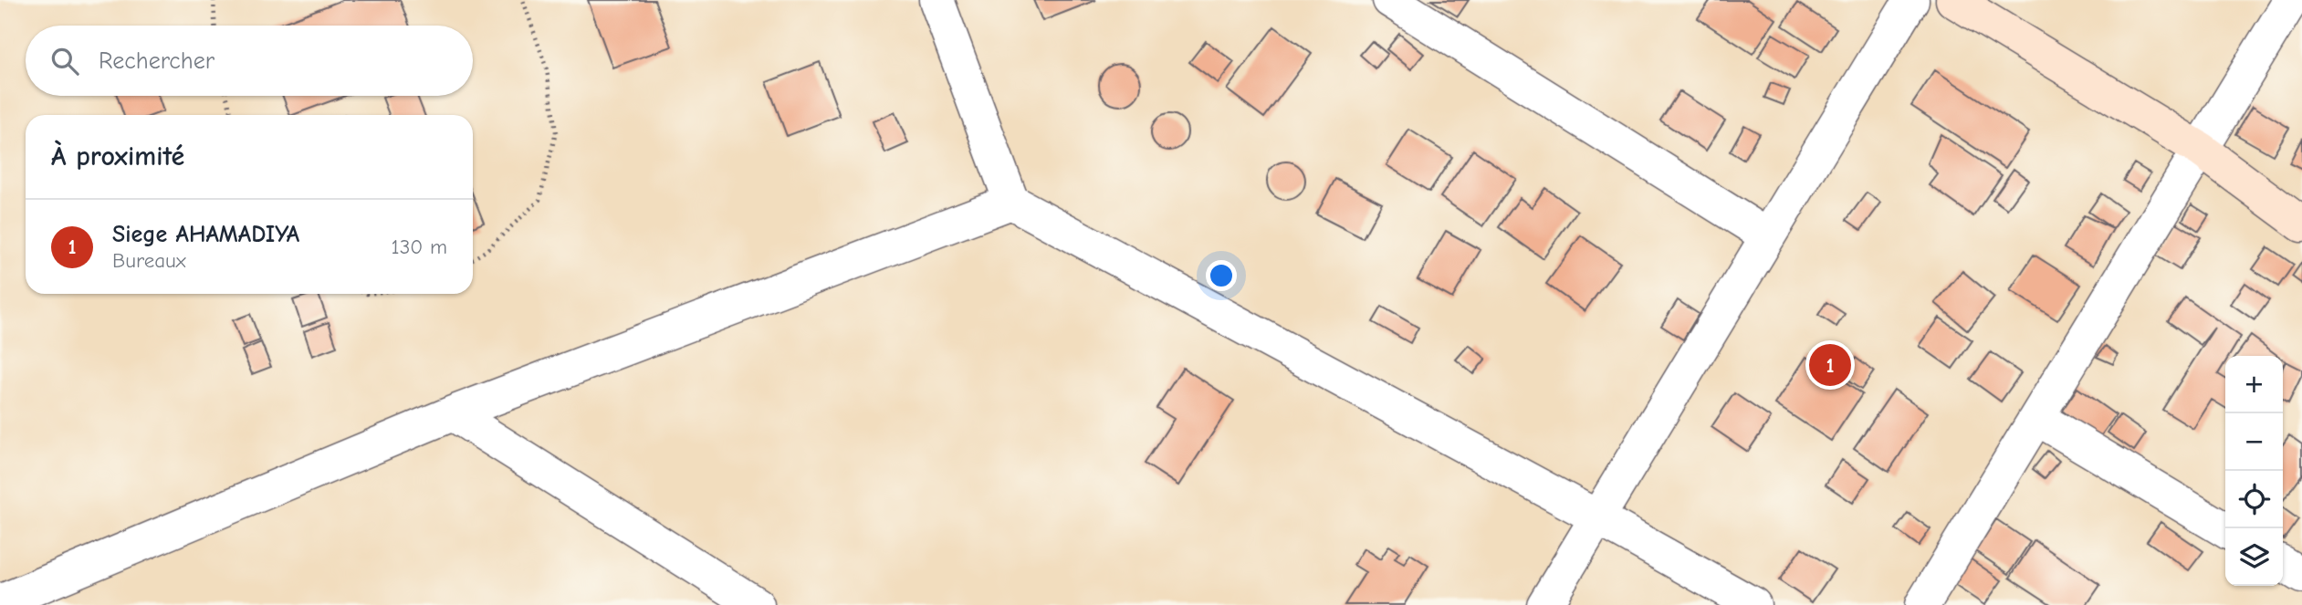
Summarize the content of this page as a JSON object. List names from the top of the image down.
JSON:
{
  "page": {
    "search": "Rechercher",
    "heading": "À proximité",
    "list": [
      {
        "mark": "1",
        "name": "Siege AHAMADIYA",
        "note": "Bureaux",
        "value": "130 m"
      }
    ],
    "pins": "1",
    "map_buttons": ["+", "−"]
  }
}
